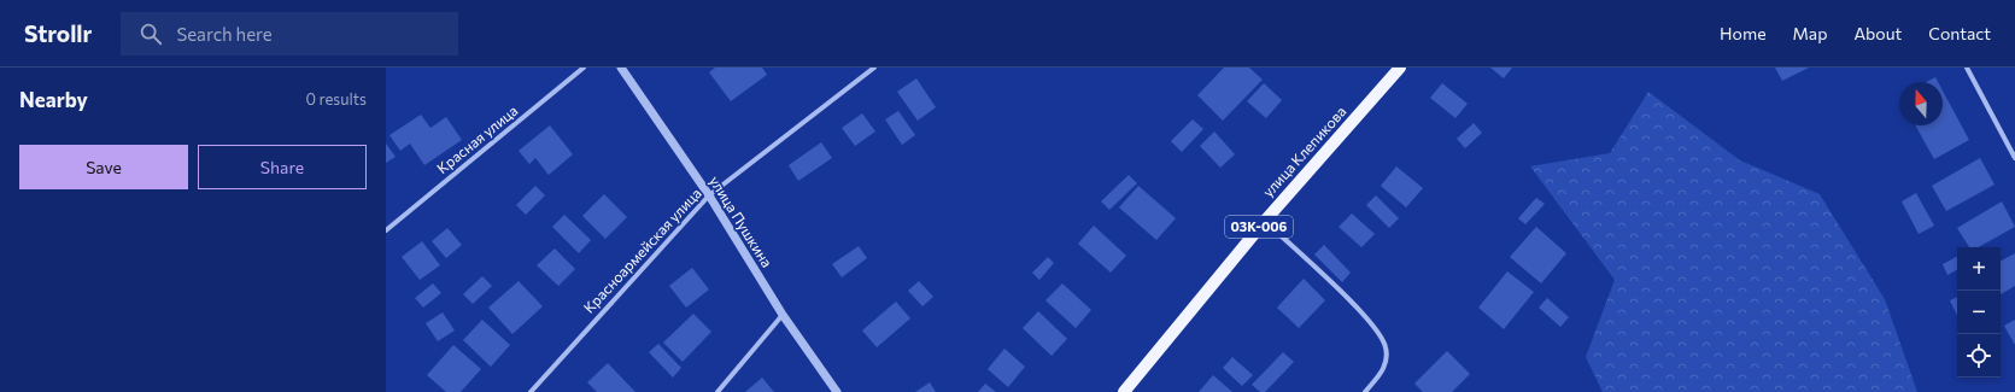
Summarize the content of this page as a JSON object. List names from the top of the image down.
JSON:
{
  "streets": {
    "main road": ["улица Клепикова", "03К-006"],
    "street": ["Красная улица", "улица Пушкина", "Красноармейская улица"]
  },
  "crossings": [
    ["улица Пушкина", "Красноармейская улица"]
  ],
  "north": "top",
  "page": {
    "header": "Strollr",
    "search": "Search here",
    "nav": [
      "Home",
      "Map",
      "About",
      "Contact"
    ],
    "heading": ["Nearby", "0 results"],
    "buttons": ["Save", "Share"],
    "map_buttons": ["+", "−"]
  }
}
